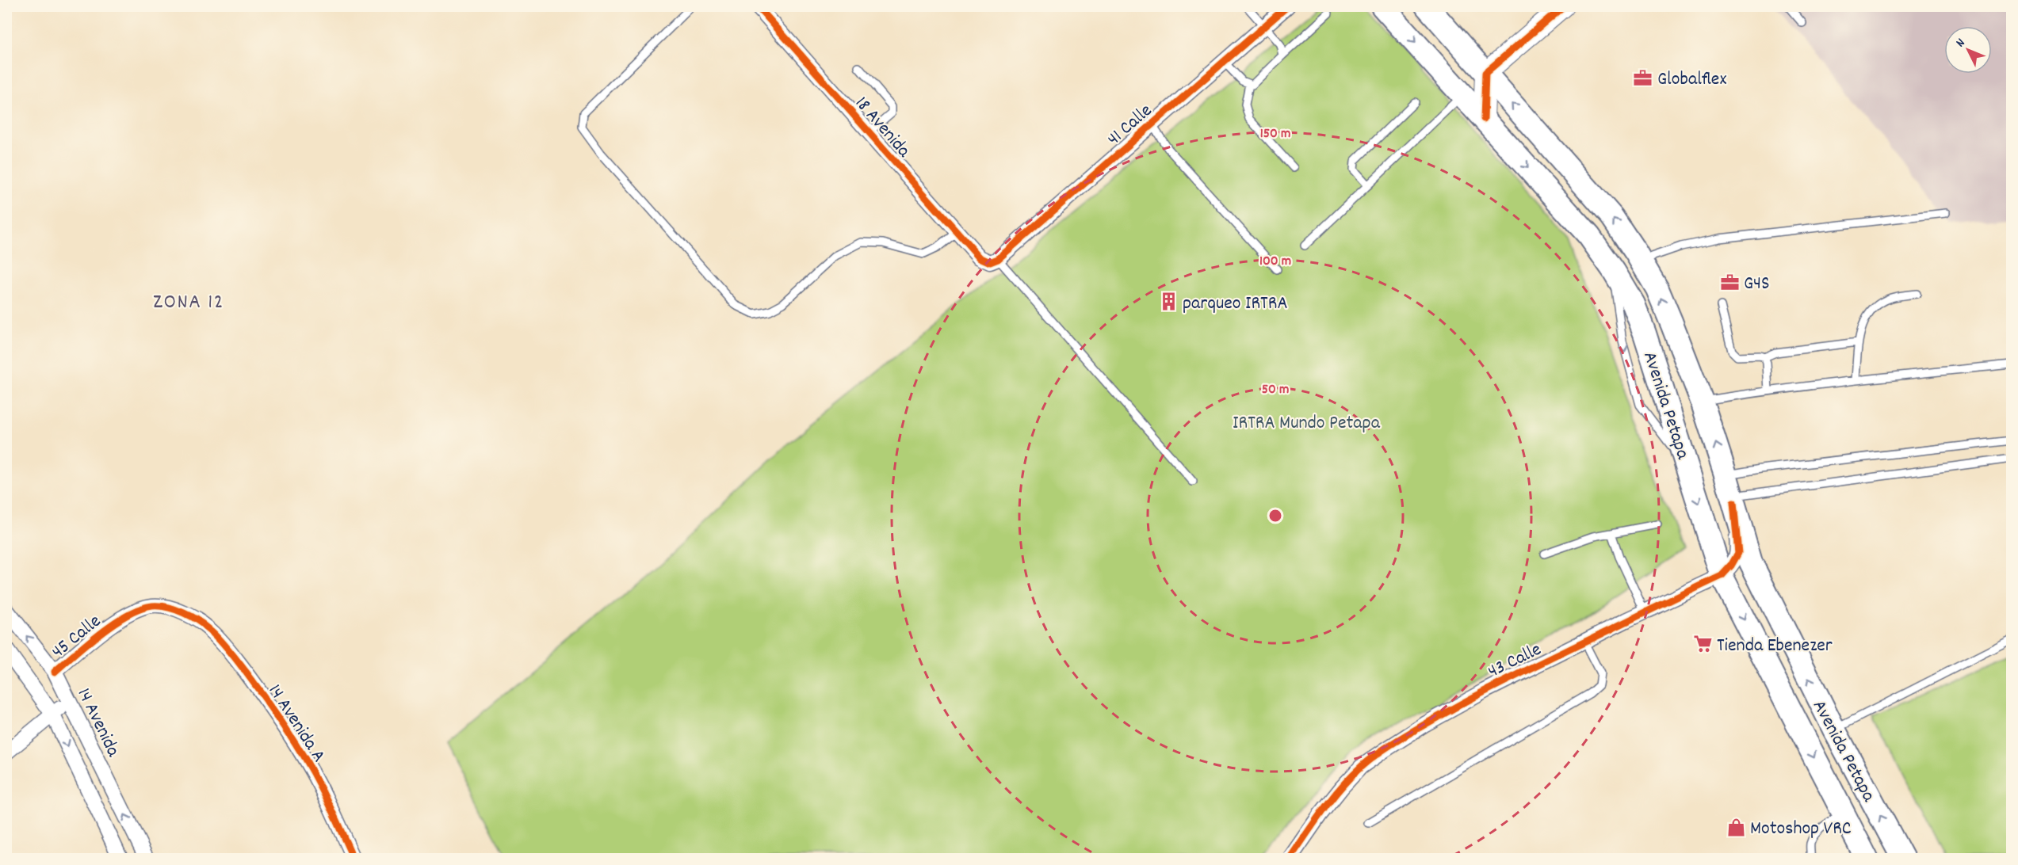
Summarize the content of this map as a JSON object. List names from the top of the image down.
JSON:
{
  "streets": {
    "main road": ["Avenida Petapa"],
    "street": [
      "41 Calle",
      "18 Avenida",
      "45 Calle",
      "43 Calle",
      "14 Avenida",
      "14 Avenida A"
    ]
  },
  "crossings": [
    ["41 Calle", "18 Avenida"],
    ["Avenida Petapa", "43 Calle"],
    ["45 Calle", "14 Avenida"],
    ["45 Calle", "14 Avenida A"]
  ],
  "districts": ["ZONA 12"],
  "parks": ["IRTRA Mundo Petapa"],
  "places": {
    "office": ["Globalflex", "G4S"],
    "building": ["parqueo IRTRA"],
    "supermarket": ["Tienda Ebenezer"],
    "shop": ["Motoshop VRC"]
  },
  "north": "top left",
  "rings": ["150 m", "100 m", "50 m"]
}
